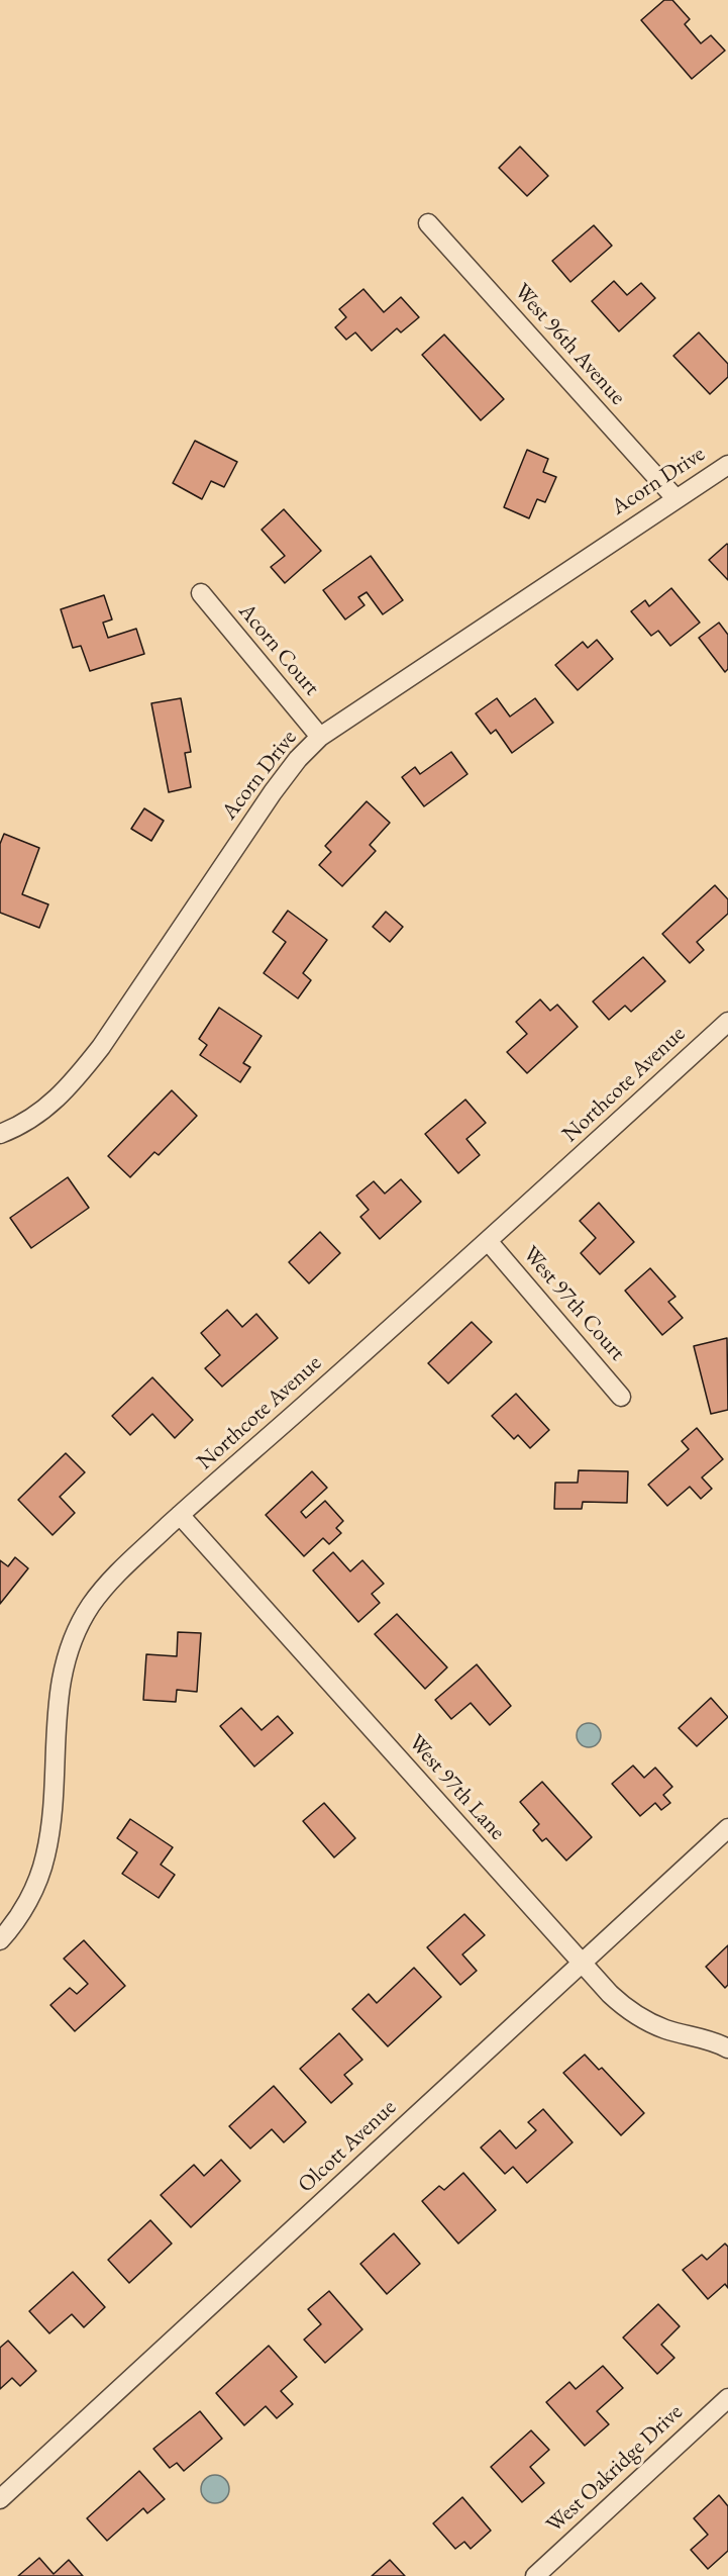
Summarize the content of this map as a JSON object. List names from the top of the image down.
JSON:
{
  "streets": {
    "street": [
      "West 96th Avenue",
      "Acorn Drive",
      "Acorn Court",
      "Northcote Avenue",
      "West 97th Court",
      "West 97th Lane",
      "Olcott Avenue",
      "West Oakridge Drive"
    ]
  },
  "crossings": [
    ["West 96th Avenue", "Acorn Drive"],
    ["Acorn Drive", "Acorn Court"],
    ["Northcote Avenue", "West 97th Court"],
    ["Northcote Avenue", "West 97th Lane"],
    ["West 97th Lane", "Olcott Avenue"]
  ]
}
